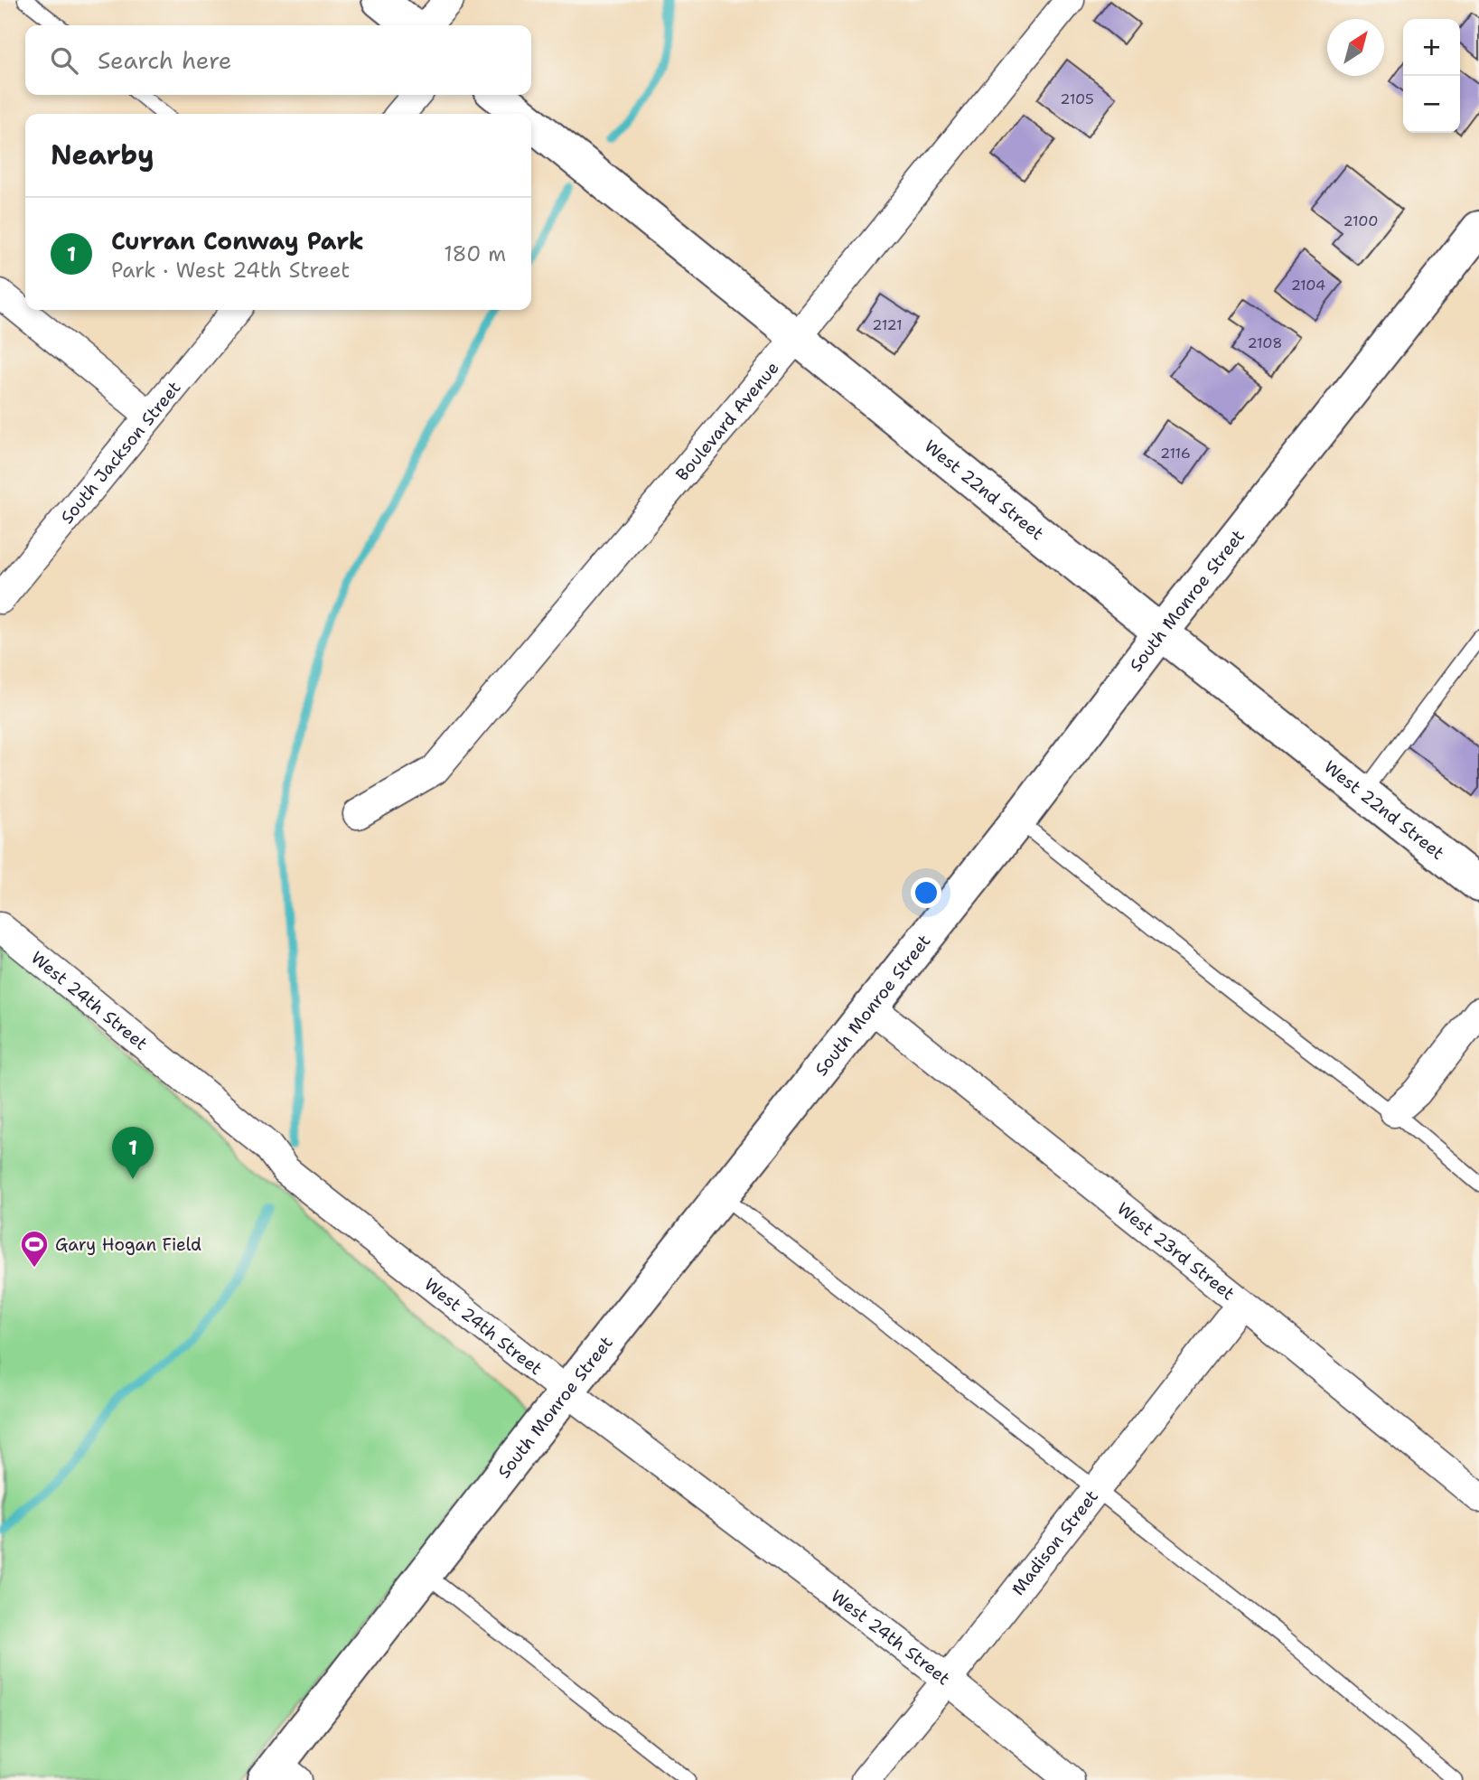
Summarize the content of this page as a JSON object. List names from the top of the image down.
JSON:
{
  "streets": {
    "street": [
      "Boulevard Avenue",
      "South Jackson Street",
      "West 22nd Street",
      "South Monroe Street",
      "West 24th Street",
      "West 23rd Street",
      "Madison Street"
    ]
  },
  "crossings": [
    ["Boulevard Avenue", "West 22nd Street"],
    ["West 22nd Street", "South Monroe Street"],
    ["South Monroe Street", "West 24th Street"],
    ["South Monroe Street", "West 23rd Street"],
    ["West 24th Street", "Madison Street"],
    ["West 23rd Street", "Madison Street"]
  ],
  "places": {
    "sports": ["Gary Hogan Field"]
  },
  "house_numbers": [
    "2105",
    "2100",
    "2104",
    "2121",
    "2108",
    "2116"
  ],
  "north": "top right",
  "page": {
    "map_buttons": ["+", "−"],
    "search": "Search here",
    "heading": "Nearby",
    "list": [
      {
        "mark": "1",
        "name": "Curran Conway Park",
        "note": "Park · West 24th Street",
        "value": "180 m"
      }
    ],
    "pins": "1"
  }
}
